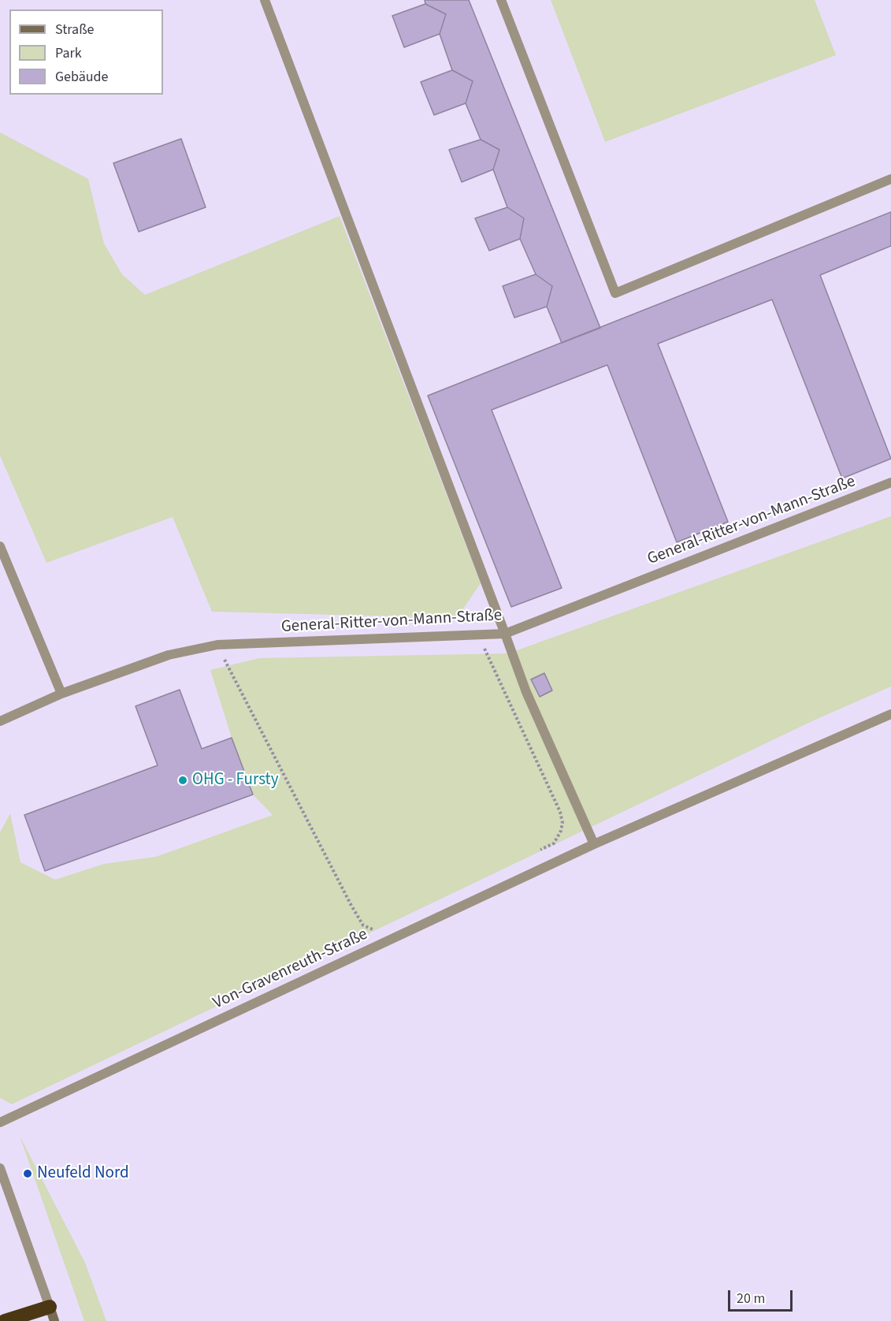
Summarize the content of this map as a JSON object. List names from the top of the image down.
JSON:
{
  "streets": {
    "street": ["General-Ritter-von-Mann-Straße", "Von-Gravenreuth-Straße"]
  },
  "places": ["OHG - Fursty", "Neufeld Nord"],
  "legend": ["Straße", "Park", "Gebäude"],
  "scale_bar": "20 m"
}
